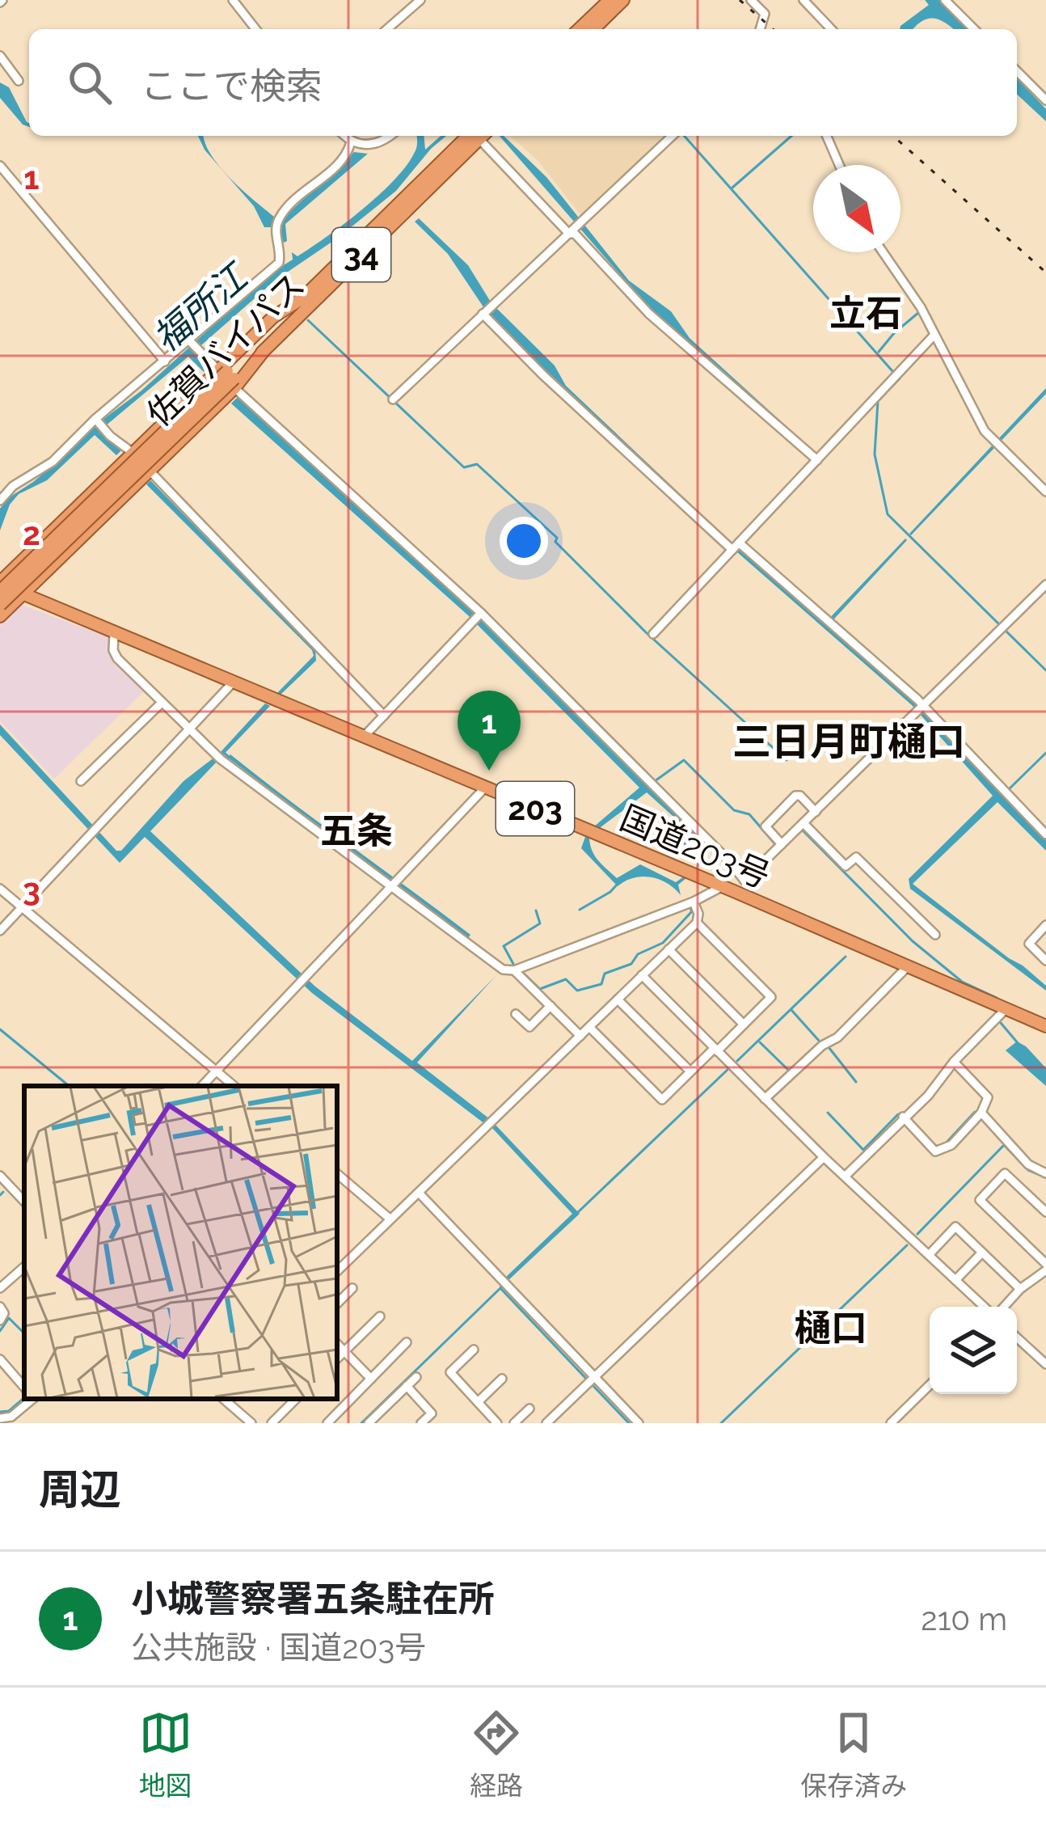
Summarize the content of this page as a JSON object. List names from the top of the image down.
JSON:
{
  "streets": {
    "highway": [
      "34",
      "佐賀バイパス",
      "203",
      "国道203号"
    ]
  },
  "crossings": [
    ["佐賀バイパス", "国道203号"]
  ],
  "districts": [
    "立石",
    "三日月町樋口",
    "五条",
    "樋口"
  ],
  "water": ["福所江"],
  "north": "bottom right",
  "page": {
    "search": "ここで検索",
    "pins": "1",
    "heading": "周辺",
    "list": [
      {
        "mark": "1",
        "name": "小城警察署五条駐在所",
        "note": "公共施設 · 国道203号",
        "value": "210 m"
      }
    ],
    "nav": ["地図", "経路", "保存済み"]
  },
  "grid": {
    "rows": ["1", "2", "3"]
  }
}
